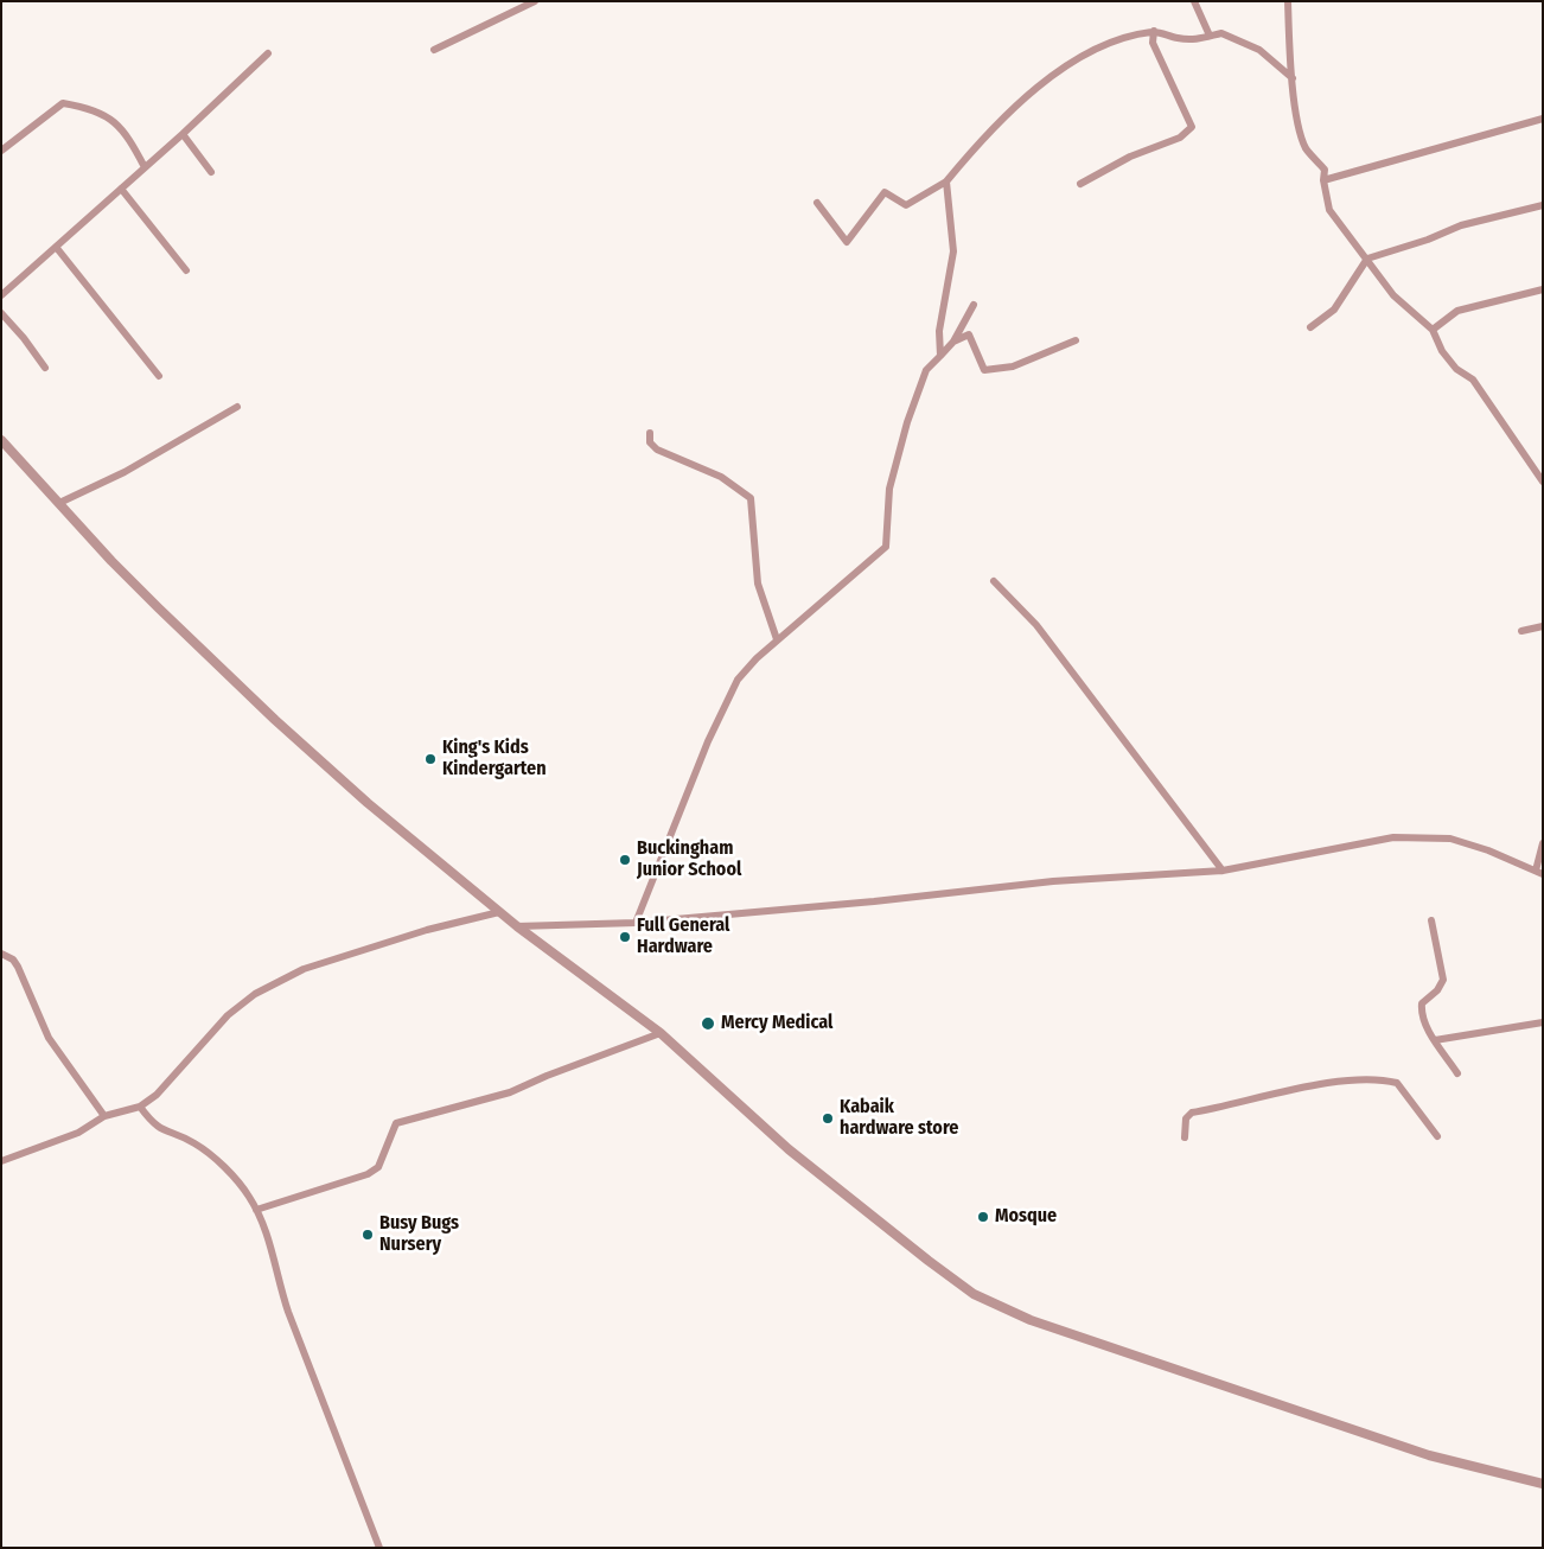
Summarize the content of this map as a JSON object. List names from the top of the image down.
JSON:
{
  "places": [
    "King's Kids Kindergarten",
    "Buckingham Junior School",
    "Full General Hardware",
    "Mercy Medical",
    "Kabaik hardware store",
    "Mosque",
    "Busy Bugs Nursery"
  ]
}
